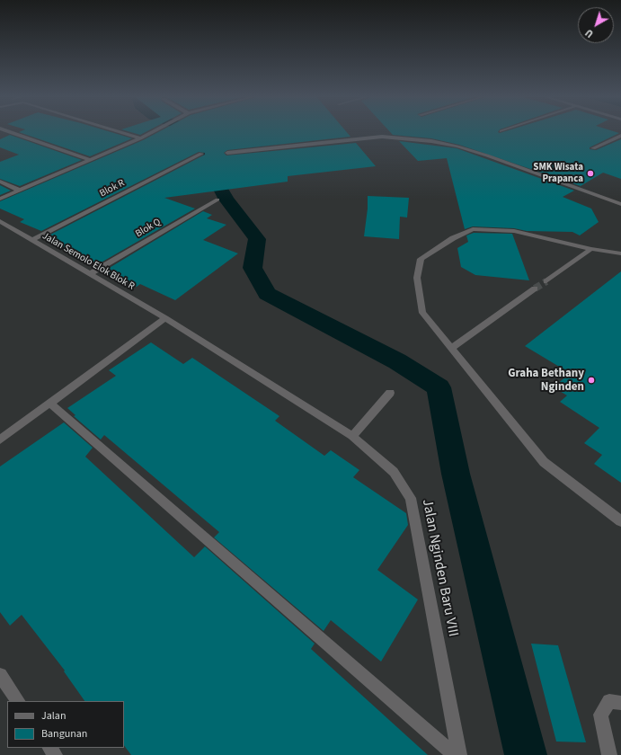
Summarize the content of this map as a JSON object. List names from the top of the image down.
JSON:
{
  "streets": {
    "street": [
      "Blok R",
      "Blok Q",
      "Jalan Semolo Elok Blok R",
      "Jalan Nginden Baru VIII"
    ]
  },
  "crossings": [
    ["Blok R", "Jalan Semolo Elok Blok R"],
    ["Blok Q", "Jalan Semolo Elok Blok R"],
    ["Jalan Semolo Elok Blok R", "Jalan Nginden Baru VIII"]
  ],
  "places": ["SMK Wisata Prapanca", "Graha Bethany Nginden"],
  "legend": ["Jalan", "Bangunan"],
  "north": "bottom left"
}
